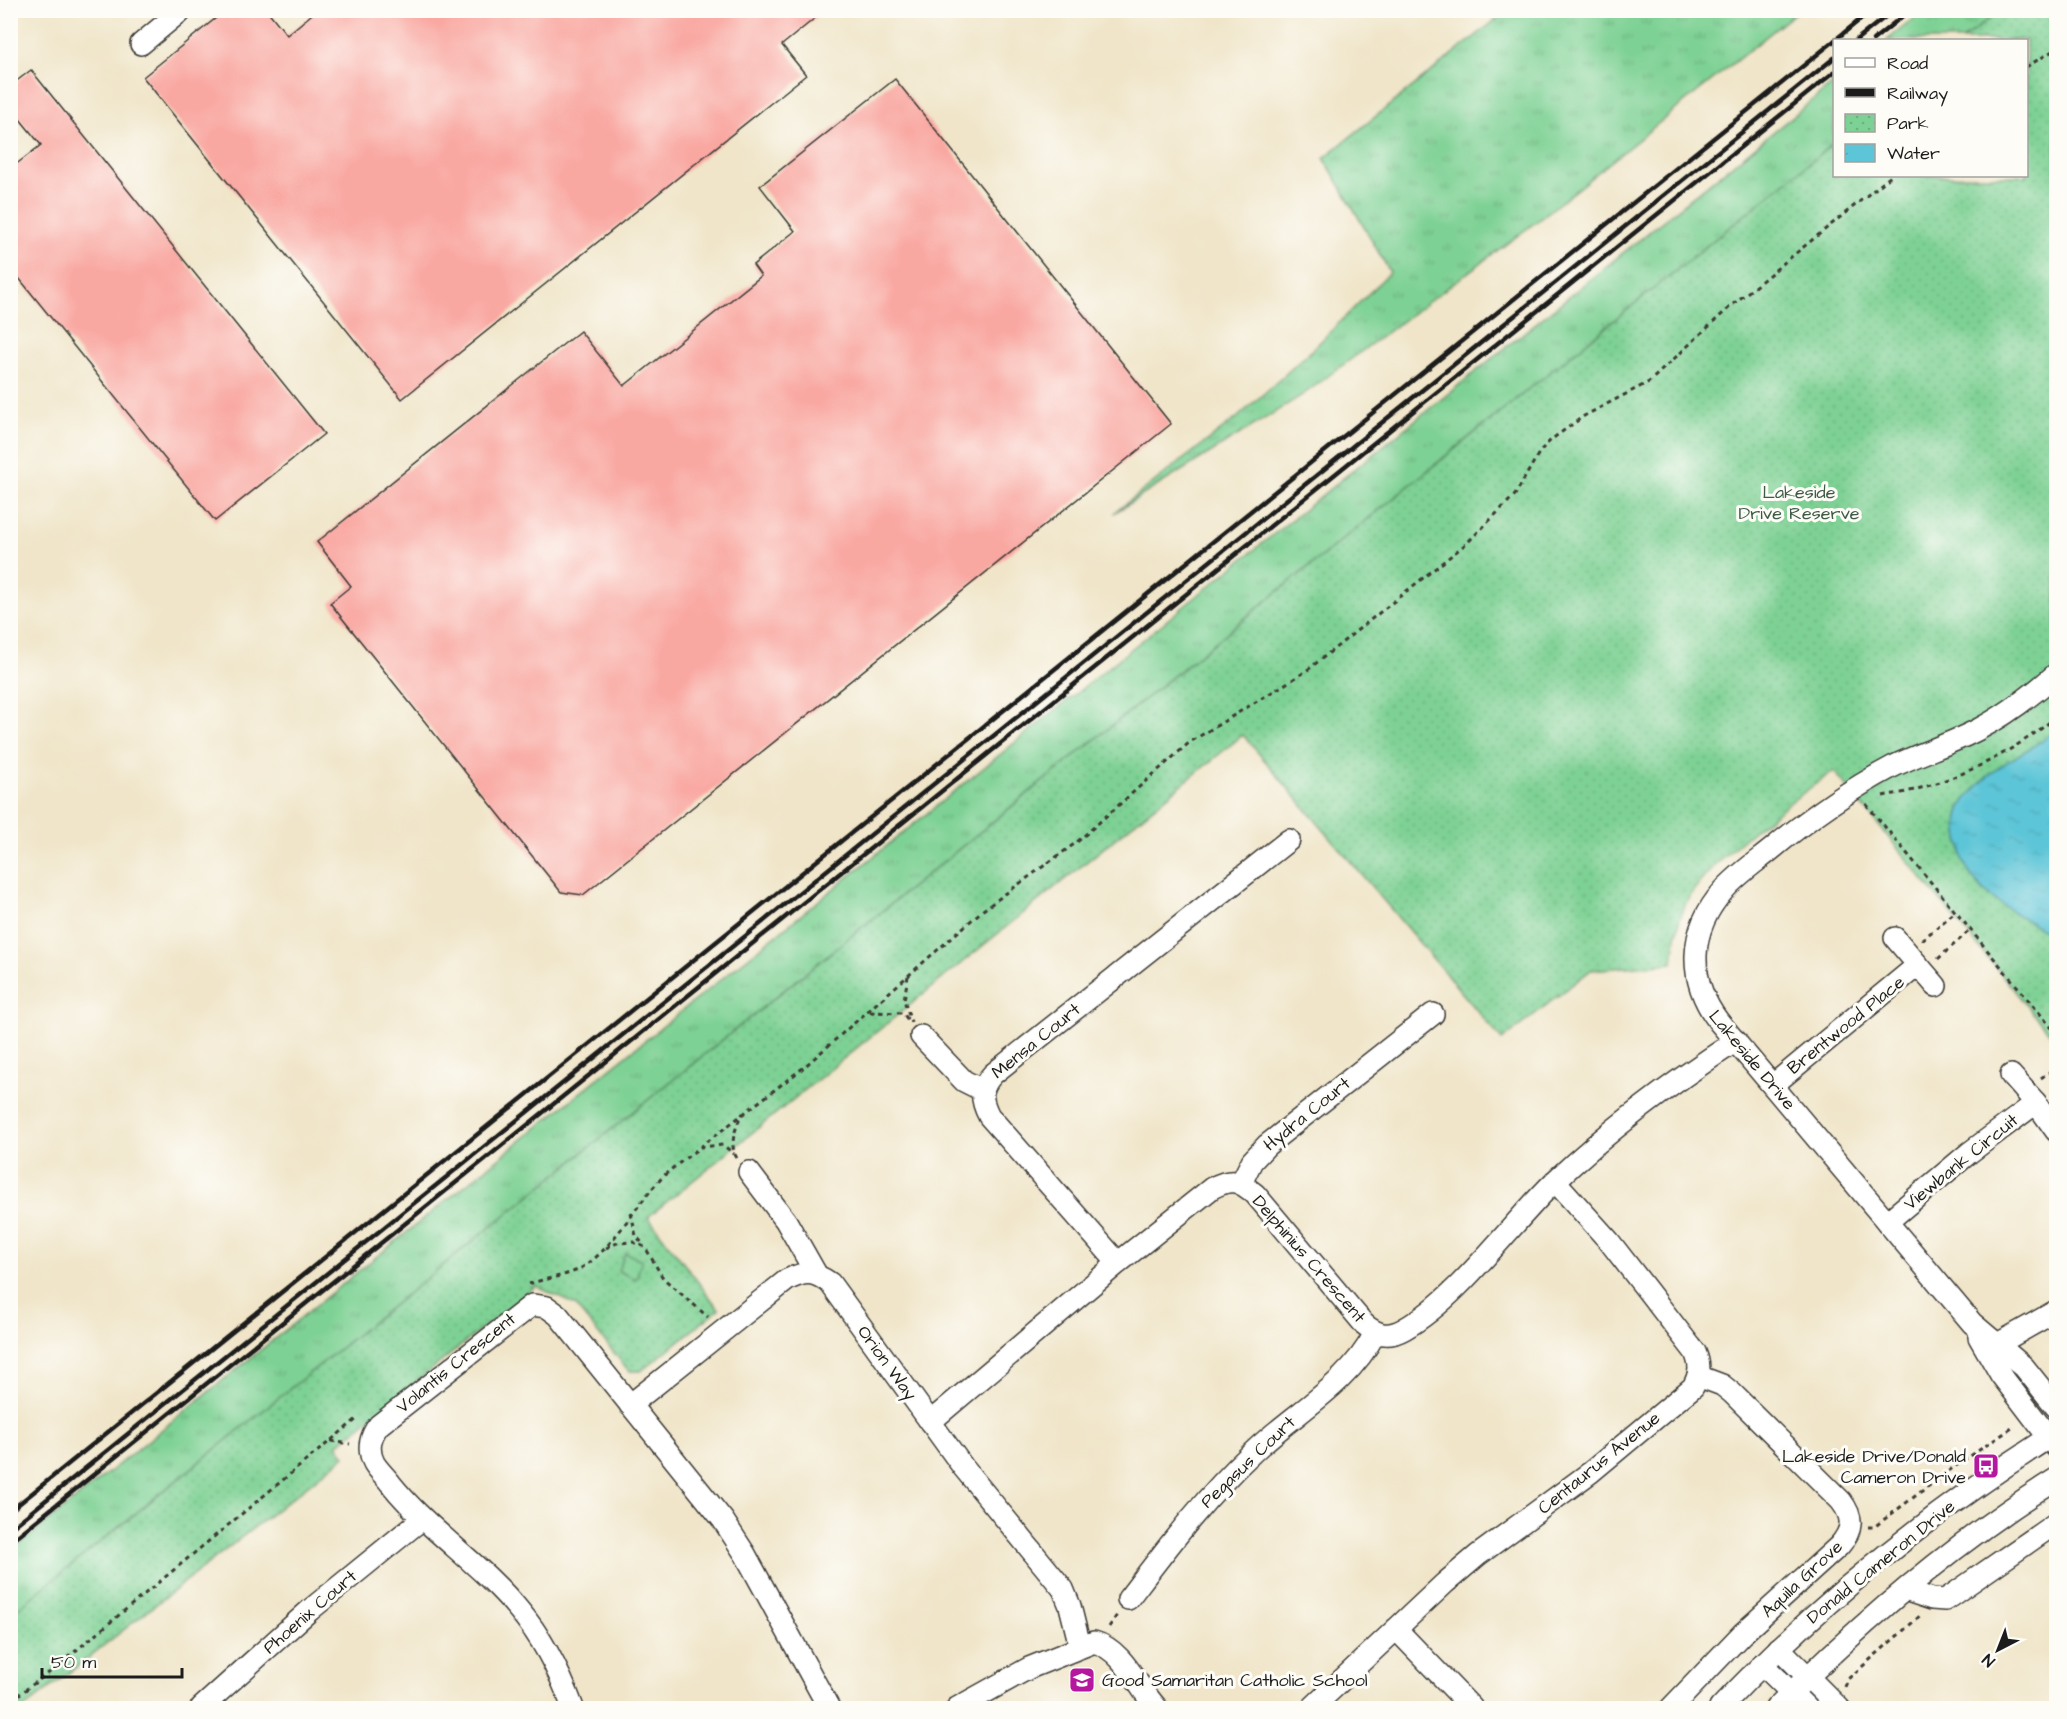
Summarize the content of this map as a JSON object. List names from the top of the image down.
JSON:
{
  "streets": {
    "street": [
      "Brentwood Place",
      "Mensa Court",
      "Lakeside Drive",
      "Hydra Court",
      "Viewbank Circuit",
      "Delphinius Crescent",
      "Volantis Crescent",
      "Orion Way",
      "Pegasus Court",
      "Centaurus Avenue",
      "Donald Cameron Drive",
      "Aquila Grove",
      "Phoenix Court"
    ]
  },
  "crossings": [
    ["Brentwood Place", "Lakeside Drive"],
    ["Mensa Court", "Delphinius Crescent"],
    ["Lakeside Drive", "Viewbank Circuit"],
    ["Lakeside Drive", "Delphinius Crescent"],
    ["Lakeside Drive", "Donald Cameron Drive"],
    ["Hydra Court", "Delphinius Crescent"],
    ["Delphinius Crescent", "Orion Way"],
    ["Delphinius Crescent", "Pegasus Court"],
    ["Volantis Crescent", "Phoenix Court"],
    ["Centaurus Avenue", "Aquila Grove"]
  ],
  "parks": ["Lakeside Drive Reserve"],
  "places": {
    "bus stop": ["Lakeside Drive/Donald Cameron Drive"],
    "school or university": ["Good Samaritan Catholic School"]
  },
  "legend": [
    "Road",
    "Railway",
    "Park",
    "Water"
  ],
  "scale_bar": "50 m",
  "north": "bottom left"
}
